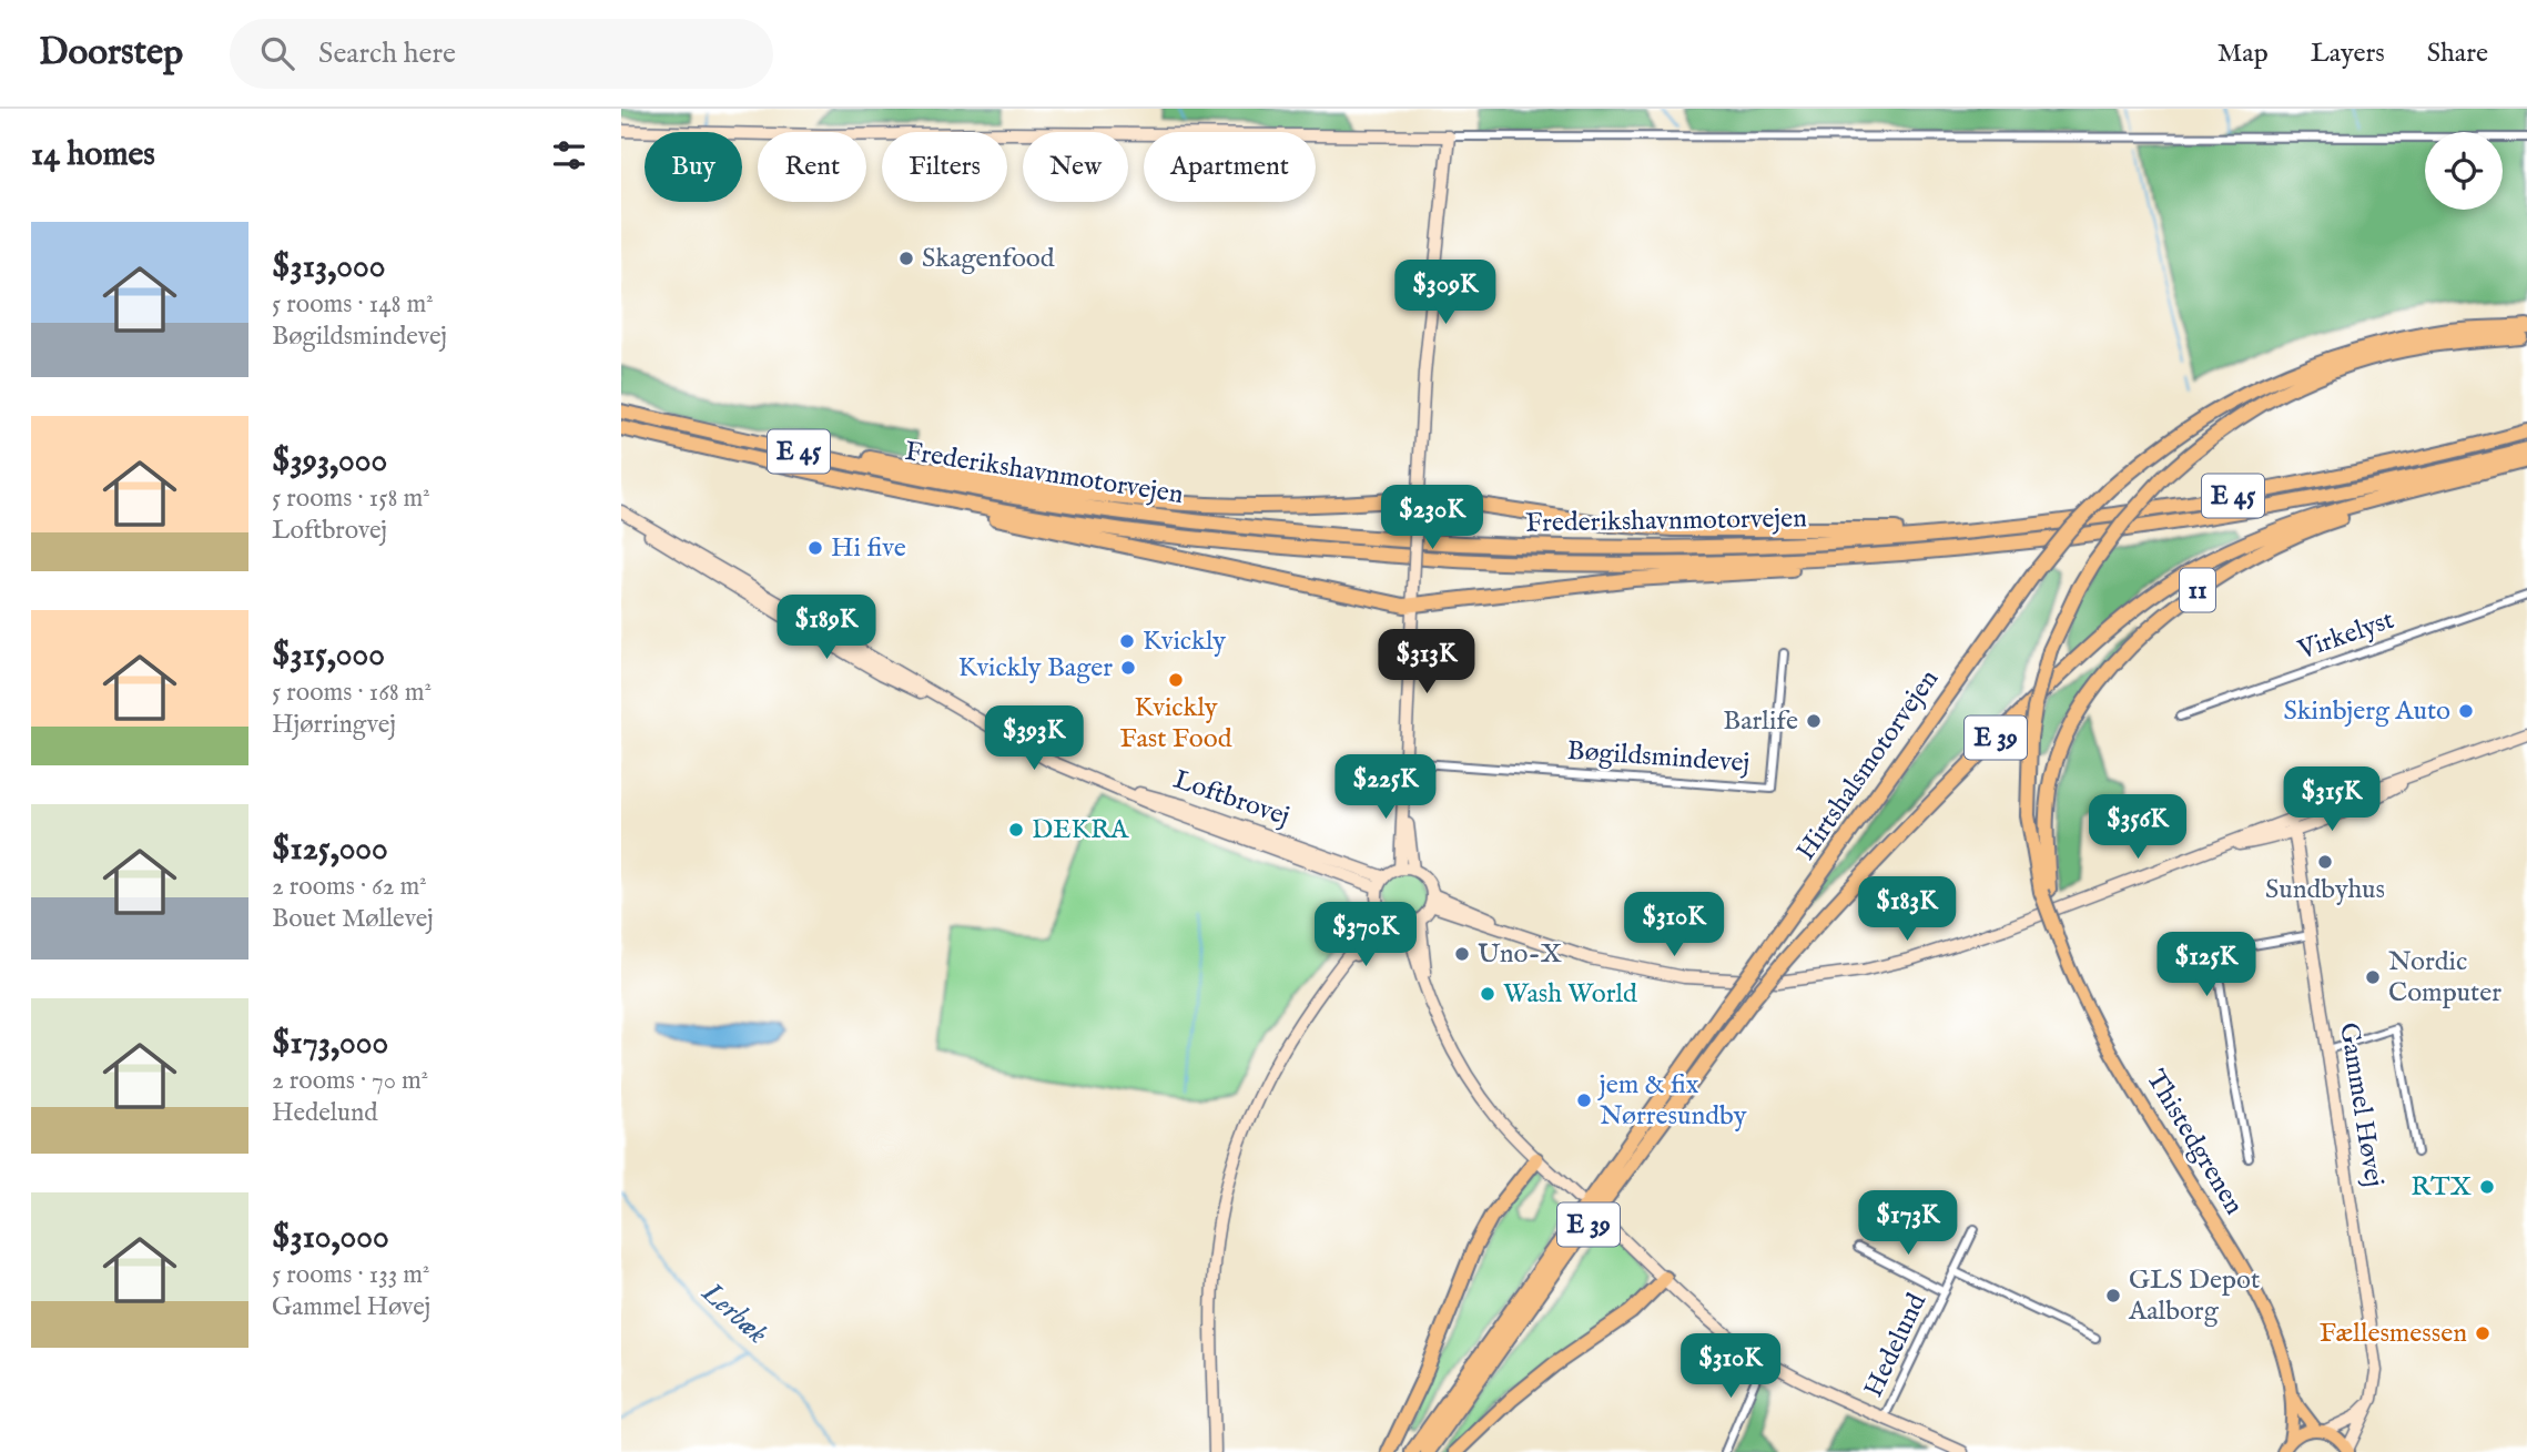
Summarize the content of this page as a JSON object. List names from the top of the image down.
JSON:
{
  "streets": {
    "highway": [
      "E 45",
      "Frederikshavnmotorvejen",
      "11",
      "E 39",
      "Hirtshalsmotorvejen"
    ],
    "main road": ["Thistedgrenen"],
    "street": [
      "Virkelyst",
      "Bøgildsmindevej",
      "Loftbrovej",
      "Gammel Høvej",
      "Hedelund"
    ]
  },
  "crossings": [
    ["11", "Hirtshalsmotorvejen"],
    ["11", "Gammel Høvej"],
    ["11", "Thistedgrenen"]
  ],
  "water": ["Lerbæk"],
  "places": [
    "Skagenfood",
    "Hi five",
    "Kvickly",
    "Kvickly Bager",
    "Kvickly Fast Food",
    "Skinbjerg Auto",
    "Barlife",
    "DEKRA",
    "Sundbyhus",
    "Uno-X",
    "Nordic Computer",
    "Wash World",
    "jem & fix Nørresundby",
    "RTX",
    "GLS Depot Aalborg",
    "Fællesmessen"
  ],
  "page": {
    "header": "Doorstep",
    "search": "Search here",
    "nav": ["Map", "Layers", "Share"],
    "heading": "14 homes",
    "chip": [
      "Buy",
      "Rent",
      "Filters",
      "New",
      "Apartment"
    ],
    "list": [
      {
        "name": "$313,000",
        "note": "5 rooms · 148 m² · Bøgildsmindevej"
      },
      {
        "name": "$393,000",
        "note": "5 rooms · 158 m² · Loftbrovej"
      },
      {
        "name": "$315,000",
        "note": "5 rooms · 168 m² · Hjørringvej"
      },
      {
        "name": "$125,000",
        "note": "2 rooms · 62 m² · Bouet Møllevej"
      },
      {
        "name": "$173,000",
        "note": "2 rooms · 70 m² · Hedelund"
      },
      {
        "name": "$310,000",
        "note": "5 rooms · 133 m² · Gammel Høvej"
      }
    ],
    "price": [
      "$309K",
      "$230K",
      "$189K",
      "$313K",
      "$393K",
      "$225K",
      "$315K",
      "$356K",
      "$183K",
      "$310K",
      "$370K",
      "$125K",
      "$173K",
      "$310K"
    ]
  }
}
